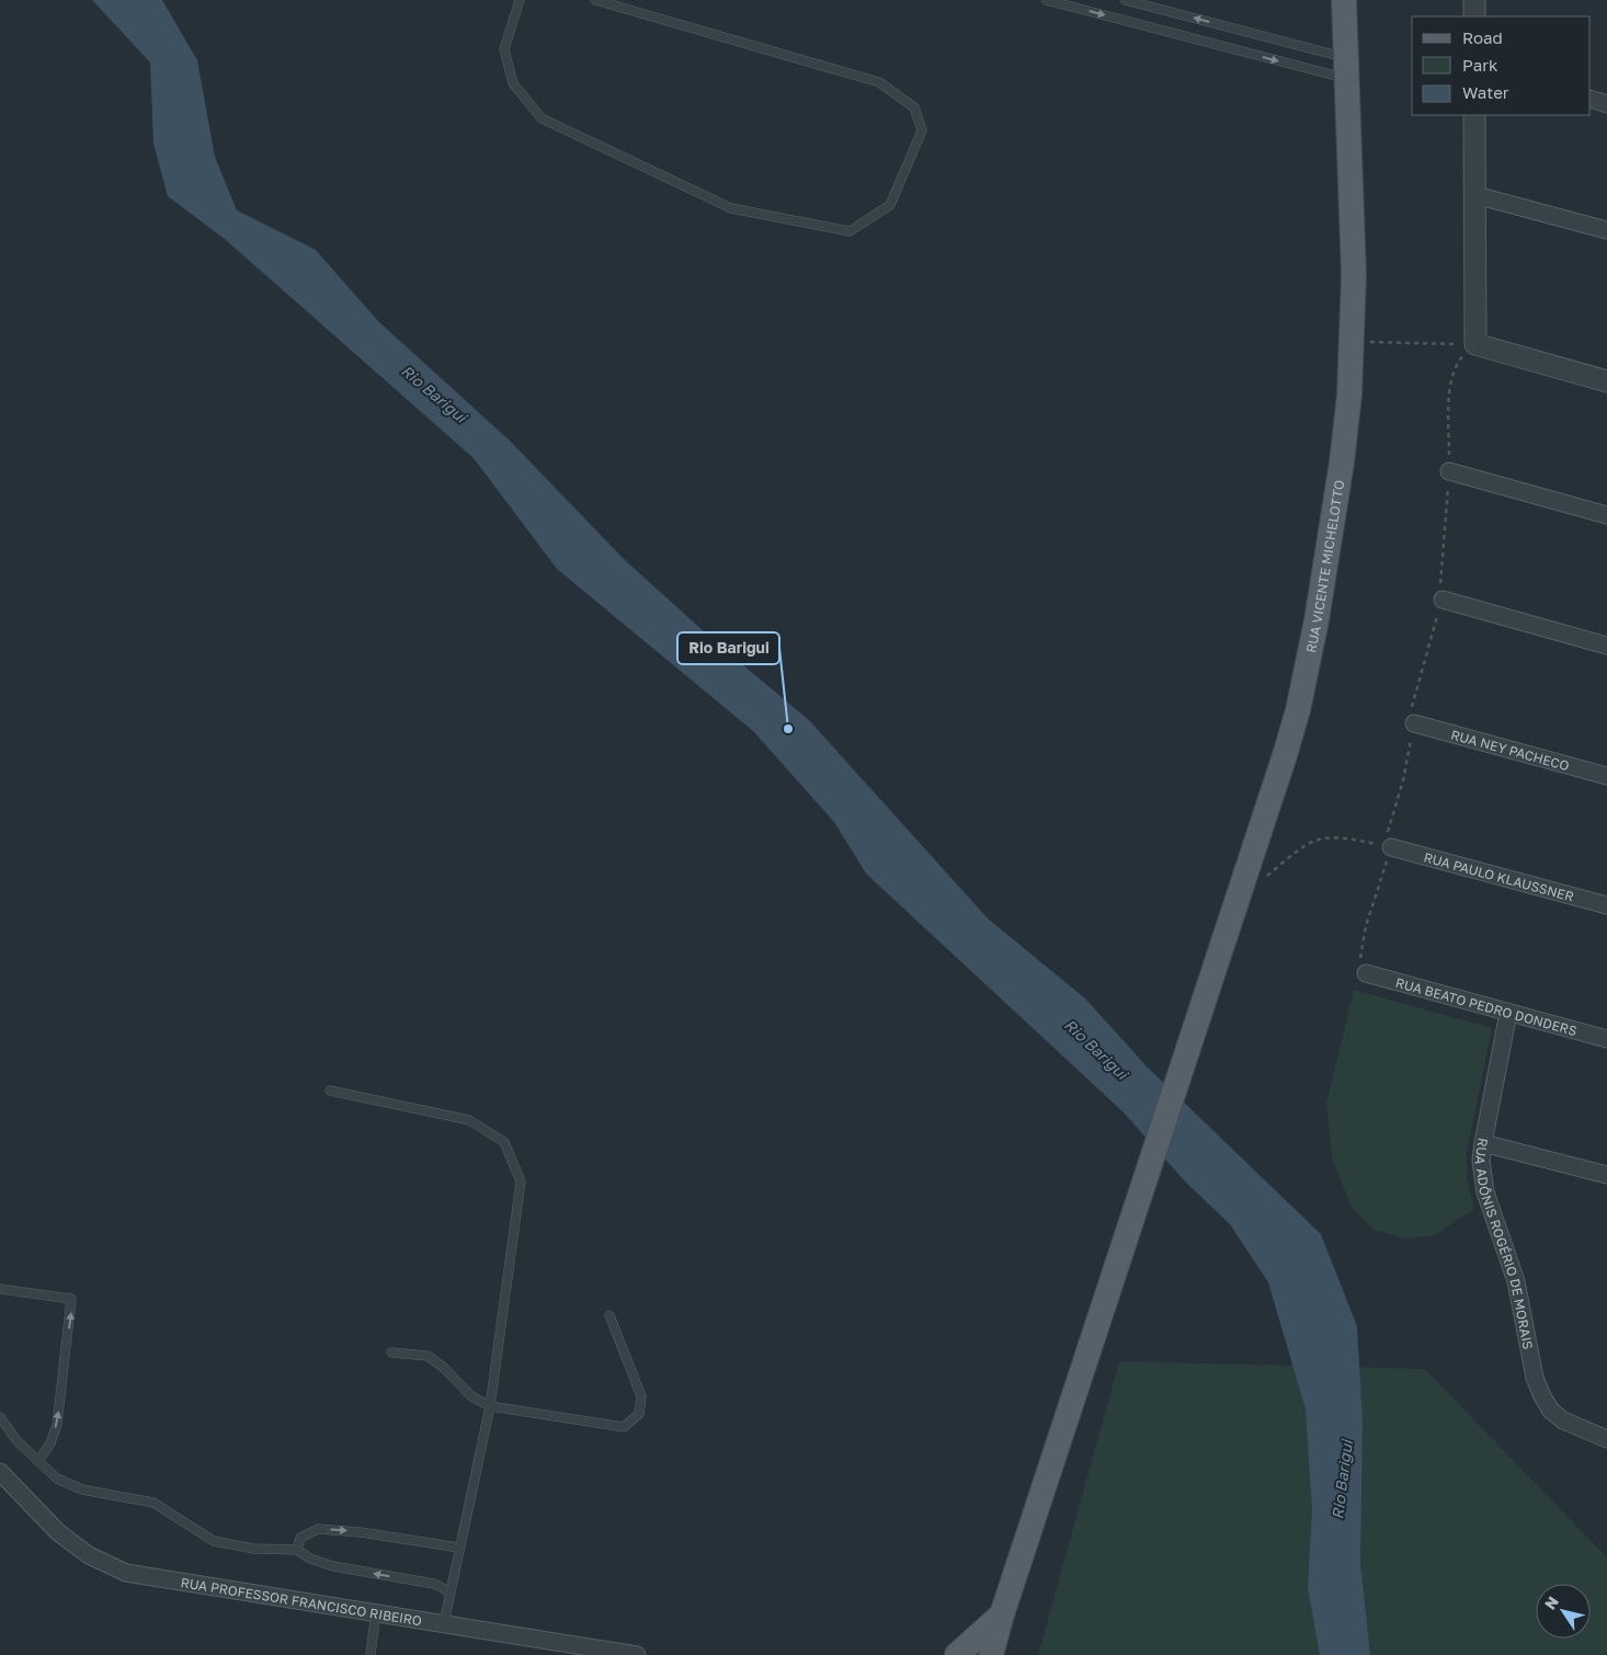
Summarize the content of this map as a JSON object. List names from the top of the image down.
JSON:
{
  "streets": {
    "main road": ["RUA VICENTE MICHELOTTO"],
    "street": [
      "RUA NEY PACHECO",
      "RUA PAULO KLAUSSNER",
      "RUA BEATO PEDRO DONDERS",
      "RUA ADÔNIS ROGÉRIO DE MORAIS",
      "RUA PROFESSOR FRANCISCO RIBEIRO"
    ]
  },
  "crossings": [
    ["RUA BEATO PEDRO DONDERS", "RUA ADÔNIS ROGÉRIO DE MORAIS"]
  ],
  "water": ["Rio Barigui"],
  "places": ["Rio Barigui"],
  "legend": ["Road", "Park", "Water"],
  "north": "top left"
}
